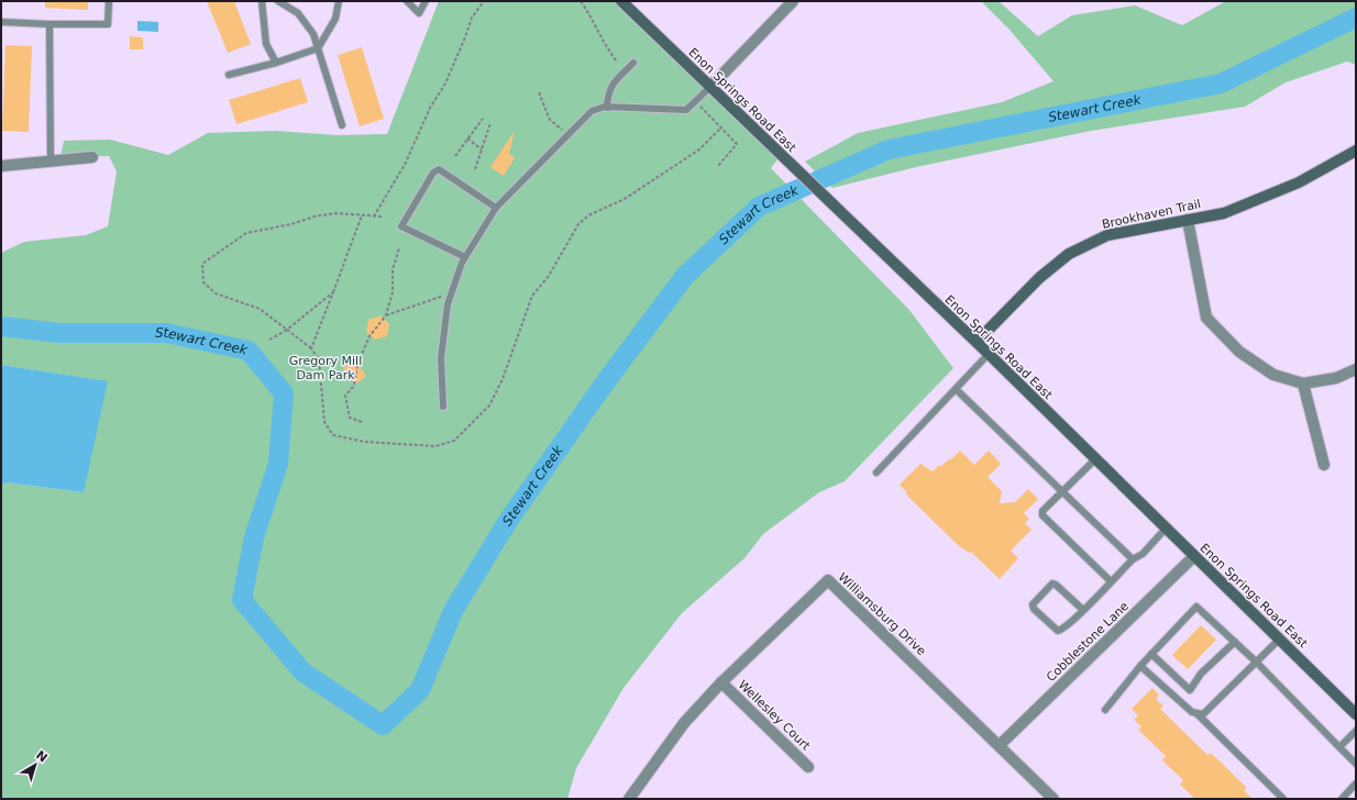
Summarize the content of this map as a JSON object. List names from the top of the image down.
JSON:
{
  "streets": {
    "street": [
      "Enon Springs Road East",
      "Brookhaven Trail",
      "Williamsburg Drive",
      "Cobblestone Lane",
      "Wellesley Court"
    ]
  },
  "crossings": [
    ["Enon Springs Road East", "Brookhaven Trail"],
    ["Enon Springs Road East", "Cobblestone Lane"],
    ["Williamsburg Drive", "Cobblestone Lane"],
    ["Williamsburg Drive", "Wellesley Court"]
  ],
  "water": ["Stewart Creek"],
  "parks": ["Gregory Mill Dam Park"],
  "north": "top right"
}
